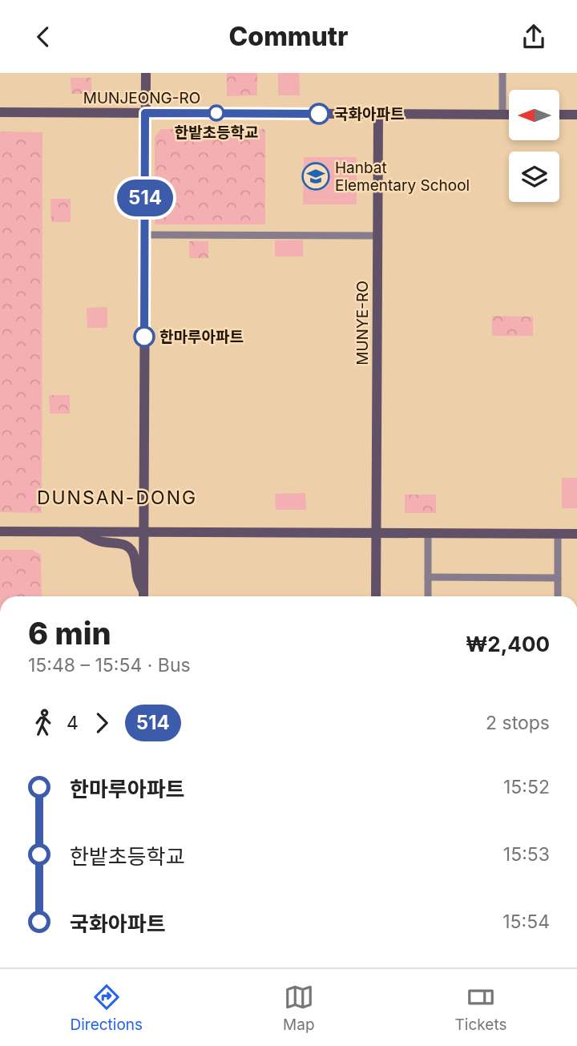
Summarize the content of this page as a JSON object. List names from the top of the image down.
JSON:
{
  "streets": {
    "main road": ["MUNJEONG-RO", "MUNYE-RO"]
  },
  "crossings": [
    ["MUNJEONG-RO", "MUNYE-RO"]
  ],
  "districts": ["DUNSAN-DONG"],
  "places": {
    "other": ["한밭초등학교", "국화아파트", "한마루아파트"],
    "school or university": ["Hanbat Elementary School"]
  },
  "lines": ["bus line 514"],
  "north": "left",
  "page": {
    "header": "Commutr",
    "on_map": "514",
    "heading": ["6 min", "15:48 – 15:54 · Bus", "₩2,400"],
    "legs": ["4", "514", "2 stops"],
    "list": [
      {
        "name": "한마루아파트",
        "value": "15:52"
      },
      {
        "name": "한밭초등학교",
        "value": "15:53"
      },
      {
        "name": "국화아파트",
        "value": "15:54"
      }
    ],
    "tabs": ["Directions", "Map", "Tickets"]
  }
}
